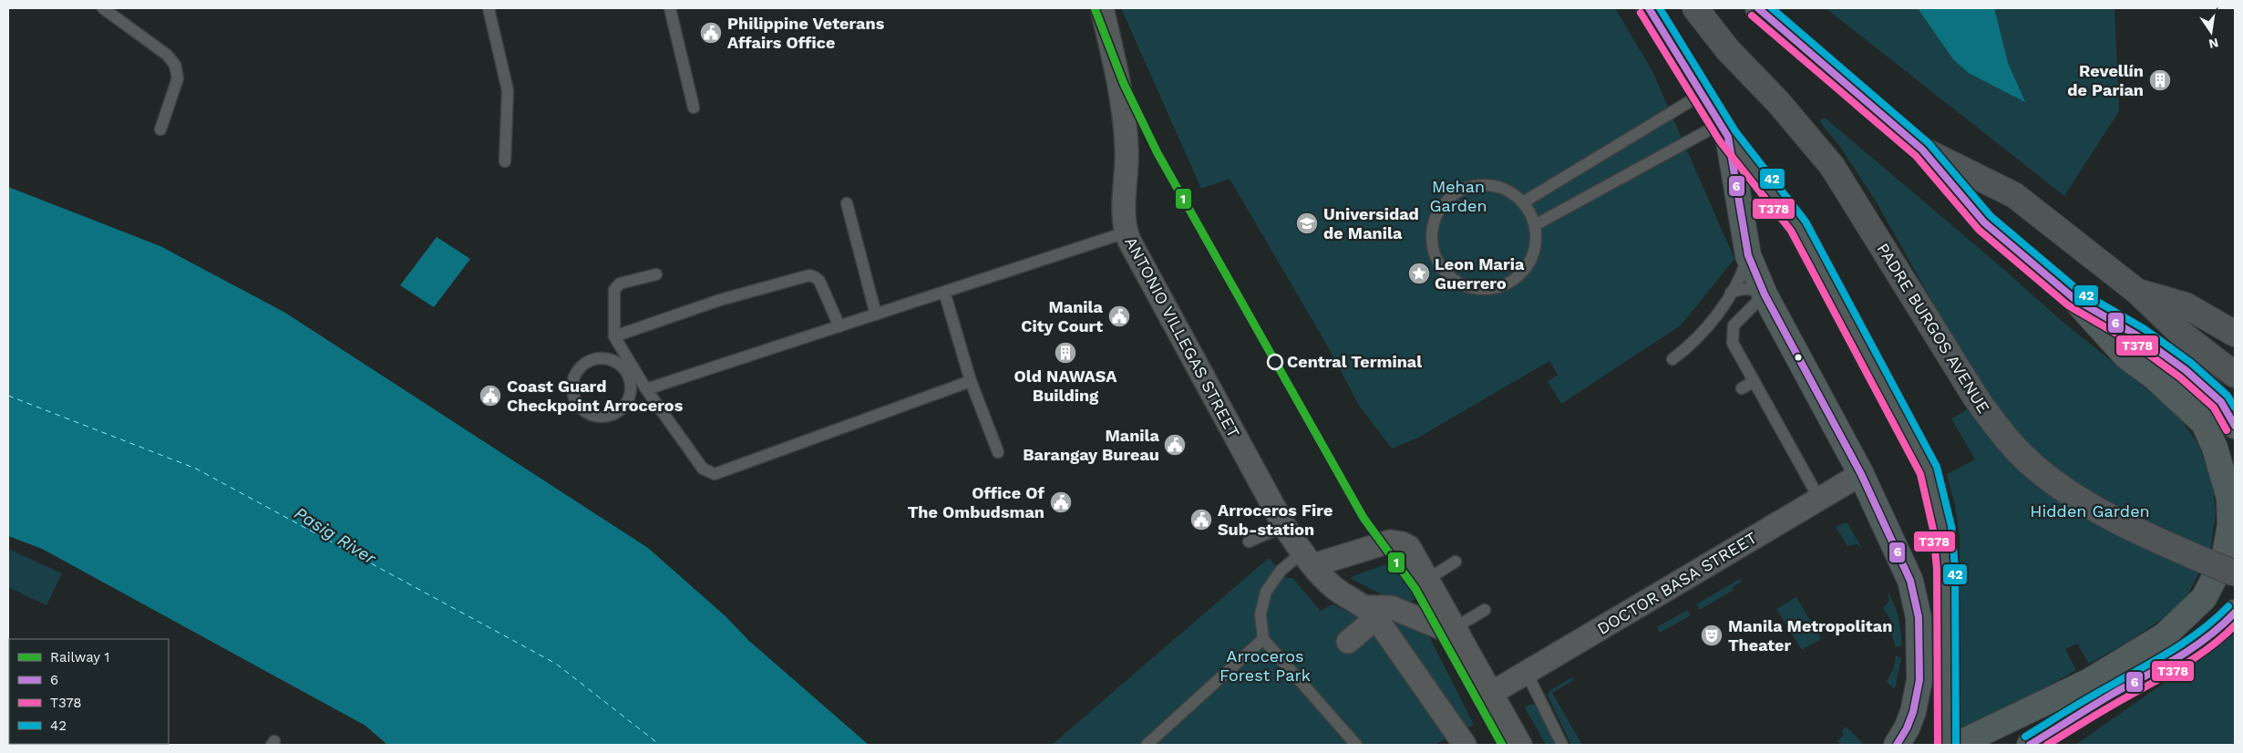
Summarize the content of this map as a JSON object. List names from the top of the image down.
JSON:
{
  "streets": {
    "main road": ["PADRE BURGOS AVENUE"],
    "street": ["ANTONIO VILLEGAS STREET", "DOCTOR BASA STREET"]
  },
  "water": ["Pasig River"],
  "parks": ["Mehan Garden", "Hidden Garden", "Arroceros Forest Park"],
  "places": {
    "public building": [
      "Philippine Veterans Affairs Office",
      "Manila City Court",
      "Coast Guard Checkpoint Arroceros",
      "Manila Barangay Bureau",
      "Office Of The Ombudsman",
      "Arroceros Fire Sub-station"
    ],
    "building": ["Revellín de Parian", "Old NAWASA Building"],
    "school or university": ["Universidad de Manila"],
    "place": ["Leon Maria Guerrero"],
    "other": ["Central Terminal"],
    "theatre": ["Manila Metropolitan Theater"]
  },
  "lines": [
    "rail line 1",
    "transit line 6",
    "transit line 42",
    "transit line T378"
  ],
  "legend": [
    "Railway 1",
    "6",
    "T378",
    "42"
  ],
  "north": "bottom"
}
